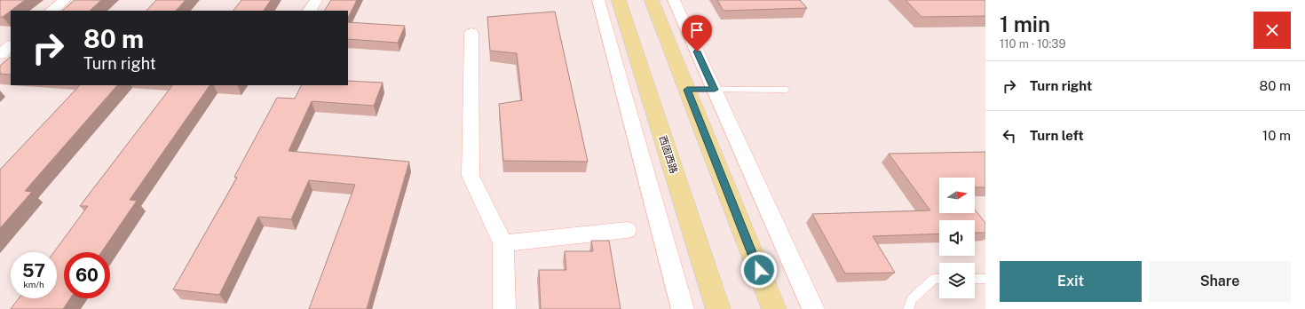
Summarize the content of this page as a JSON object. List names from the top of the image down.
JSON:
{
  "streets": {
    "main road": ["西固西路"]
  },
  "north": "right",
  "page": {
    "heading": ["1 min", "110 m · 10:39"],
    "turn": ["80 m", "Turn right"],
    "list": [
      {
        "name": "Turn right",
        "value": "80 m"
      },
      {
        "name": "Turn left",
        "value": "10 m"
      }
    ],
    "speed": "57 km/h",
    "limit": "60",
    "buttons": ["Exit", "Share"]
  }
}
